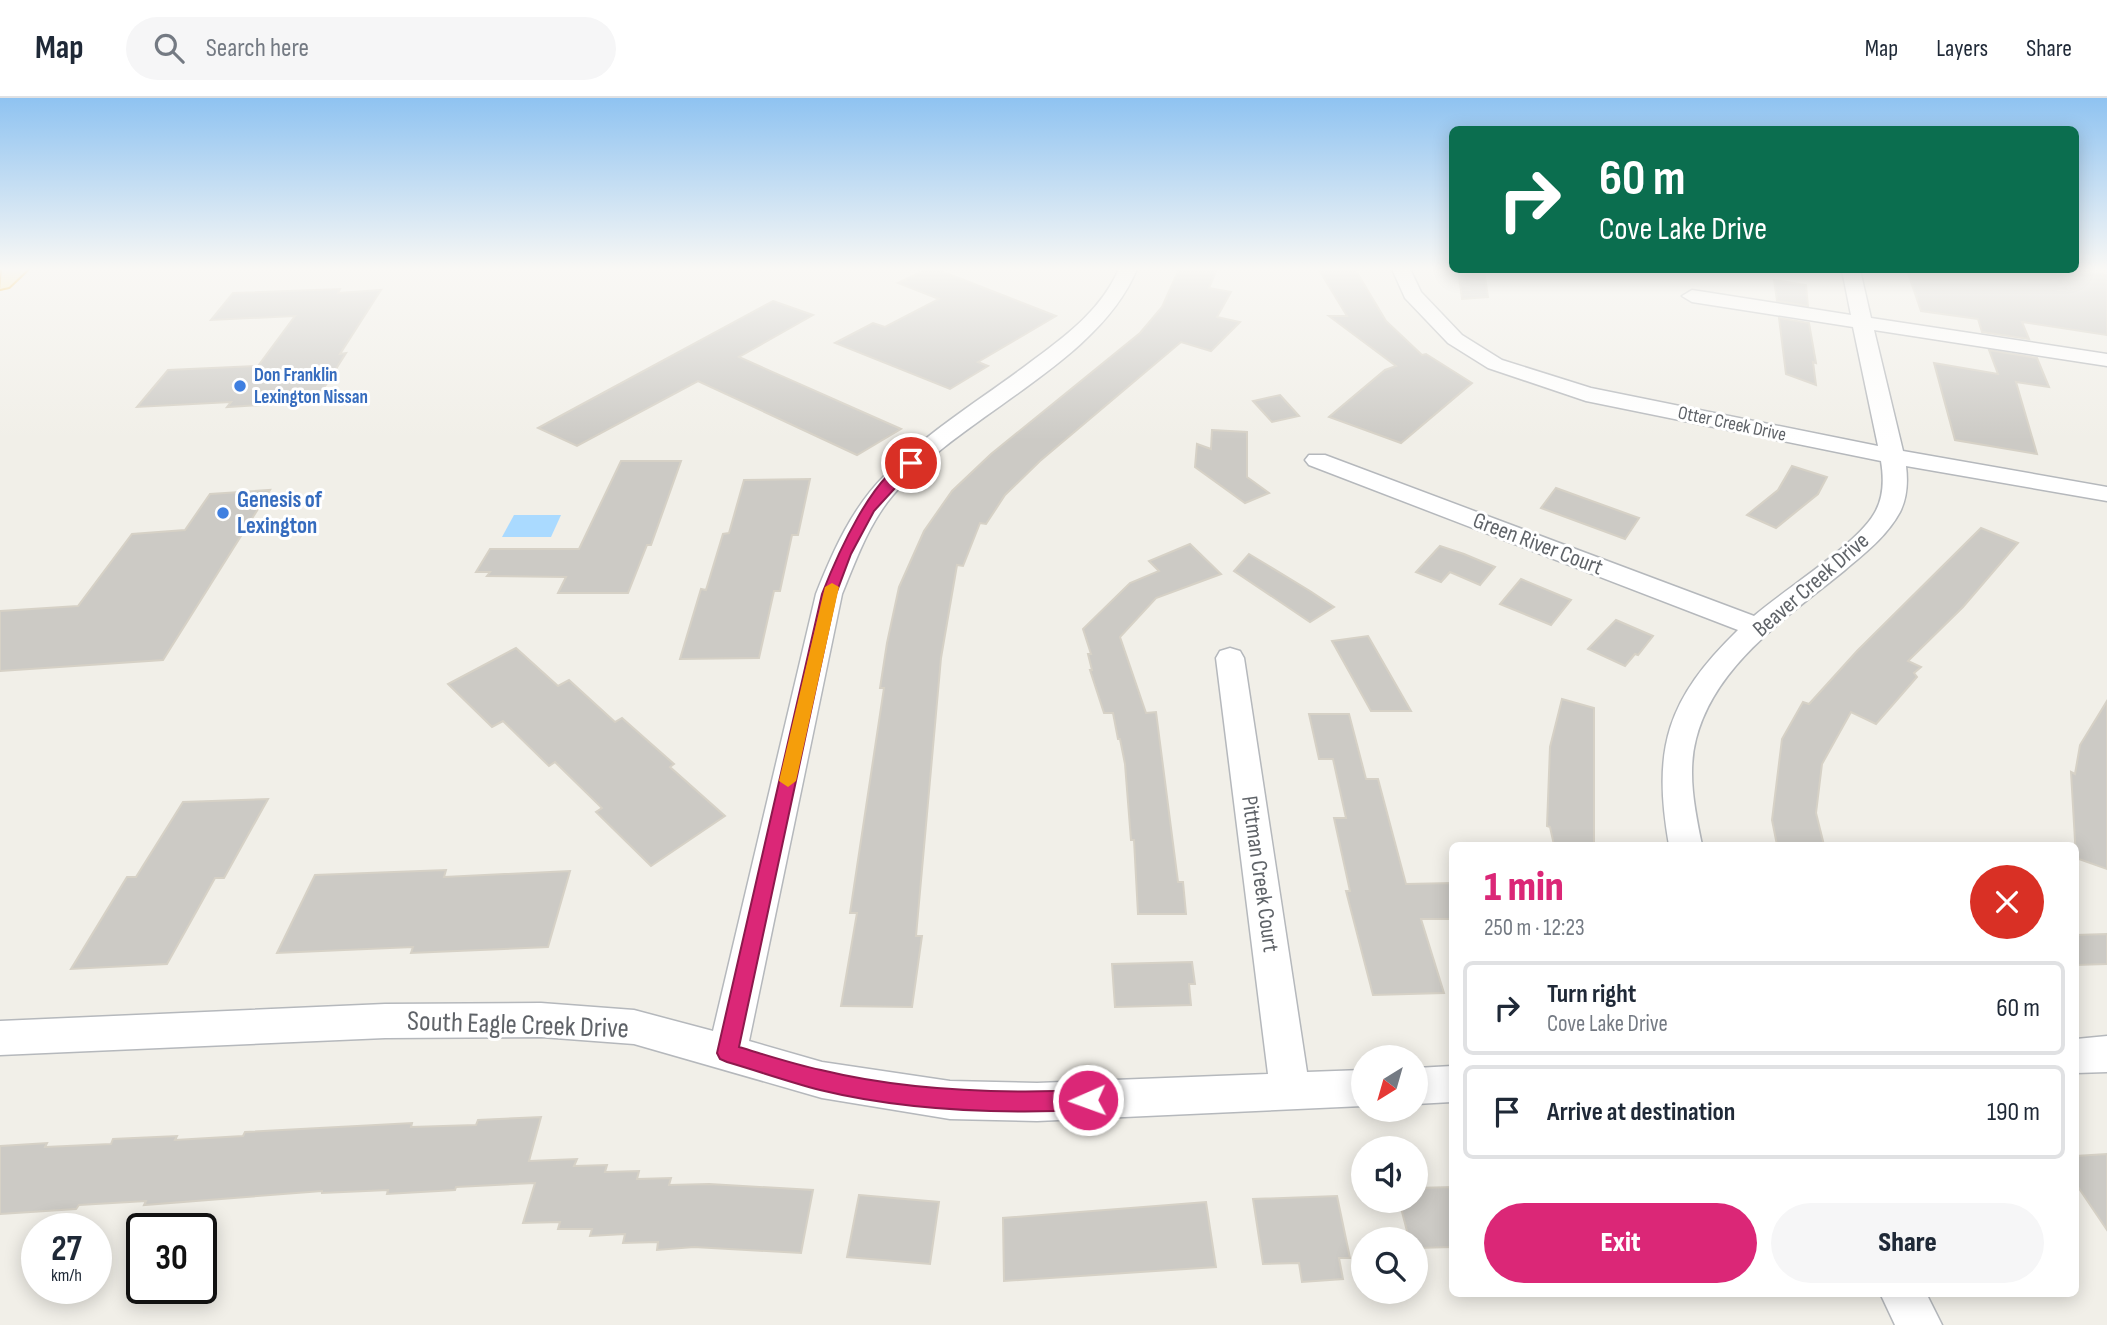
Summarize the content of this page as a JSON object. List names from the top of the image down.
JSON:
{
  "streets": {
    "street": [
      "Otter Creek Drive",
      "Green River Court",
      "Beaver Creek Drive",
      "Pittman Creek Court",
      "South Eagle Creek Drive"
    ]
  },
  "crossings": [
    ["Otter Creek Drive", "Beaver Creek Drive"],
    ["Green River Court", "Beaver Creek Drive"],
    ["Pittman Creek Court", "South Eagle Creek Drive"]
  ],
  "places": ["Don Franklin Lexington Nissan", "Genesis of Lexington"],
  "north": "bottom left",
  "page": {
    "header": "Map",
    "search": "Search here",
    "nav": ["Map", "Layers", "Share"],
    "turn": ["60 m", "Cove Lake Drive"],
    "heading": ["1 min", "250 m · 12:23"],
    "list": [
      {
        "name": "Turn right",
        "note": "Cove Lake Drive",
        "value": "60 m"
      },
      {
        "name": "Arrive at destination",
        "value": "190 m"
      }
    ],
    "buttons": ["Exit", "Share"],
    "speed": "27 km/h",
    "limit": "30"
  }
}
